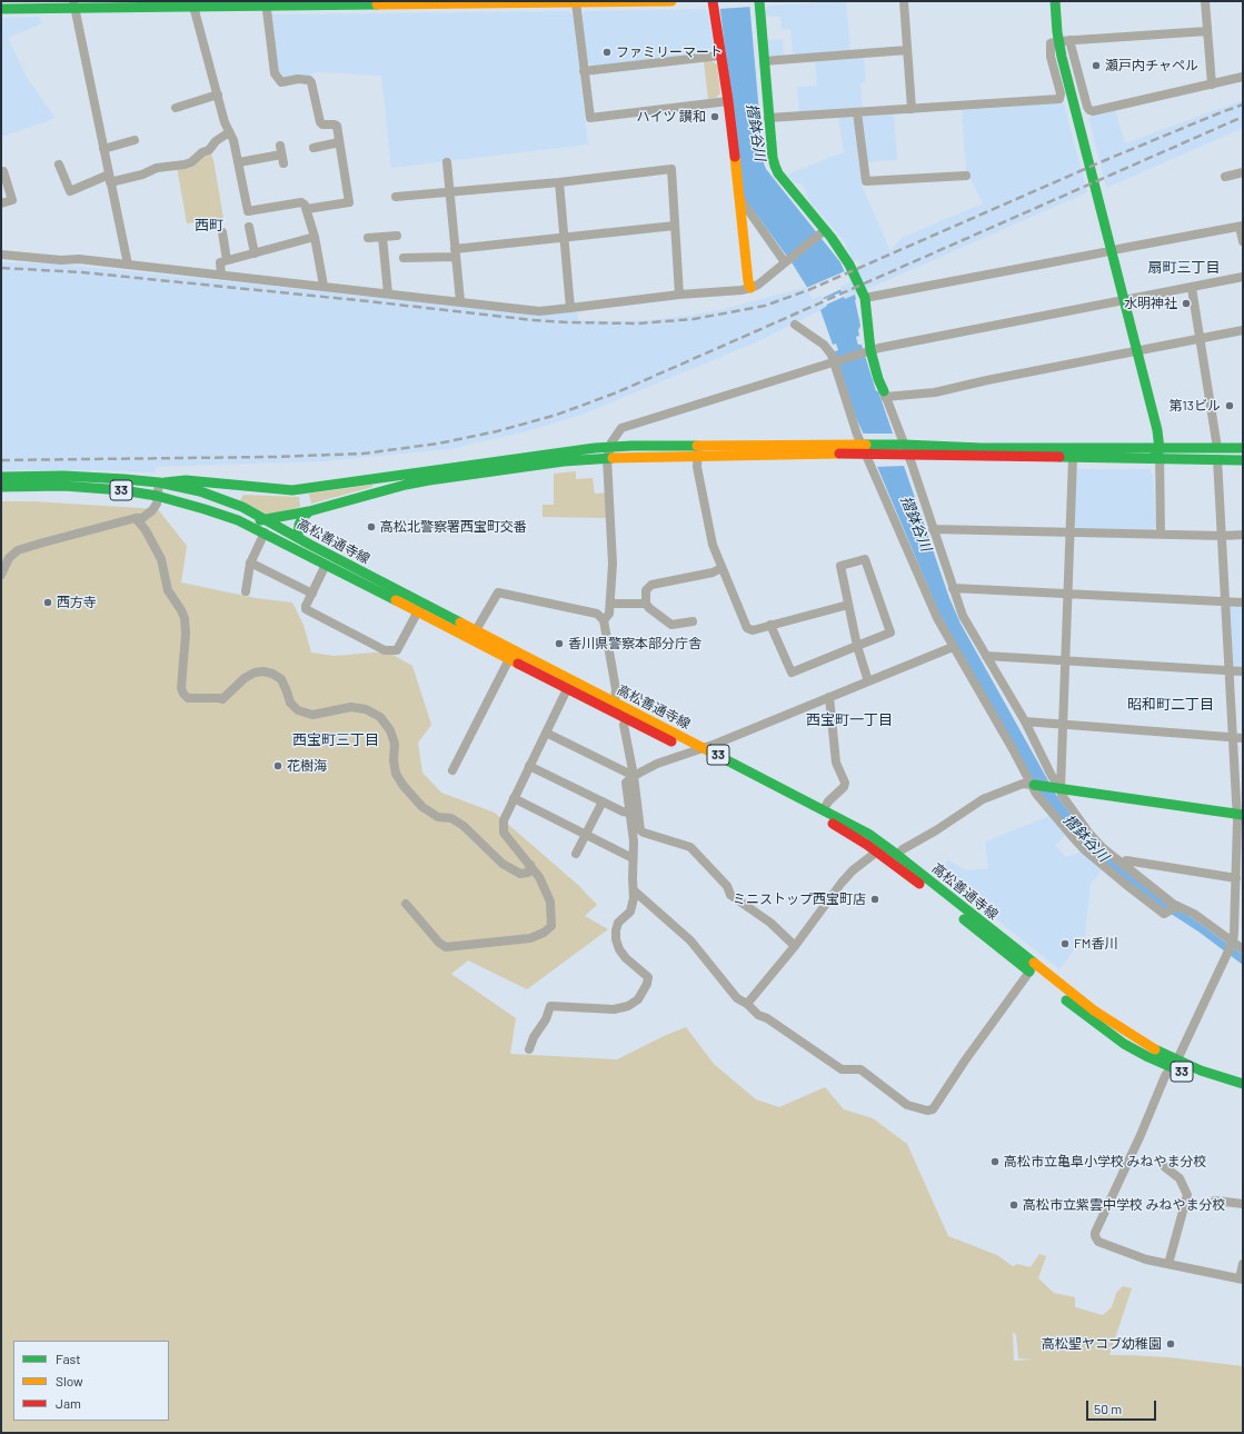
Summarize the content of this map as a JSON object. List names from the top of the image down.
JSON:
{
  "streets": {
    "street": ["33", "高松善通寺線"]
  },
  "districts": [
    "西町",
    "扇町三丁目",
    "昭和町二丁目",
    "西宝町一丁目",
    "西宝町三丁目"
  ],
  "water": ["摺鉢谷川"],
  "places": [
    "ファミリーマート",
    "瀬戸内チャペル",
    "ハイツ 讃和",
    "水明神社",
    "第13ビル",
    "高松北警察署西宝町交番",
    "西方寺",
    "香川県警察本部分庁舎",
    "花樹海",
    "ミニストップ西宝町店",
    "FM香川",
    "高松市立亀阜小学校 みねやま分校",
    "高松市立紫雲中学校 みねやま分校",
    "高松聖ヤコブ幼稚園"
  ],
  "legend": ["Fast", "Slow", "Jam"],
  "scale_bar": "50 m"
}
